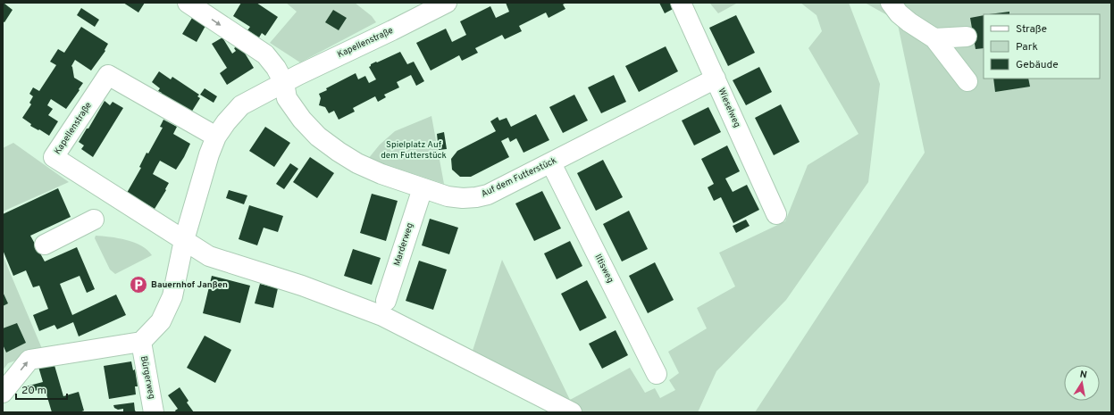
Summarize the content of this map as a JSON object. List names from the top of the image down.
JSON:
{
  "streets": {
    "street": [
      "Kapellenstraße",
      "Wieselweg",
      "Auf dem Futterstück",
      "Marderweg",
      "Iltisweg",
      "Bürgerweg"
    ]
  },
  "crossings": [
    ["Kapellenstraße", "Auf dem Futterstück"],
    ["Kapellenstraße", "Bürgerweg"],
    ["Wieselweg", "Auf dem Futterstück"],
    ["Auf dem Futterstück", "Marderweg"],
    ["Auf dem Futterstück", "Iltisweg"]
  ],
  "parks": ["Spielplatz Auf dem Futterstück"],
  "places": {
    "parking": ["Bauernhof Janßen"]
  },
  "legend": ["Straße", "Park", "Gebäude"],
  "scale_bar": "20 m",
  "north": "top"
}
